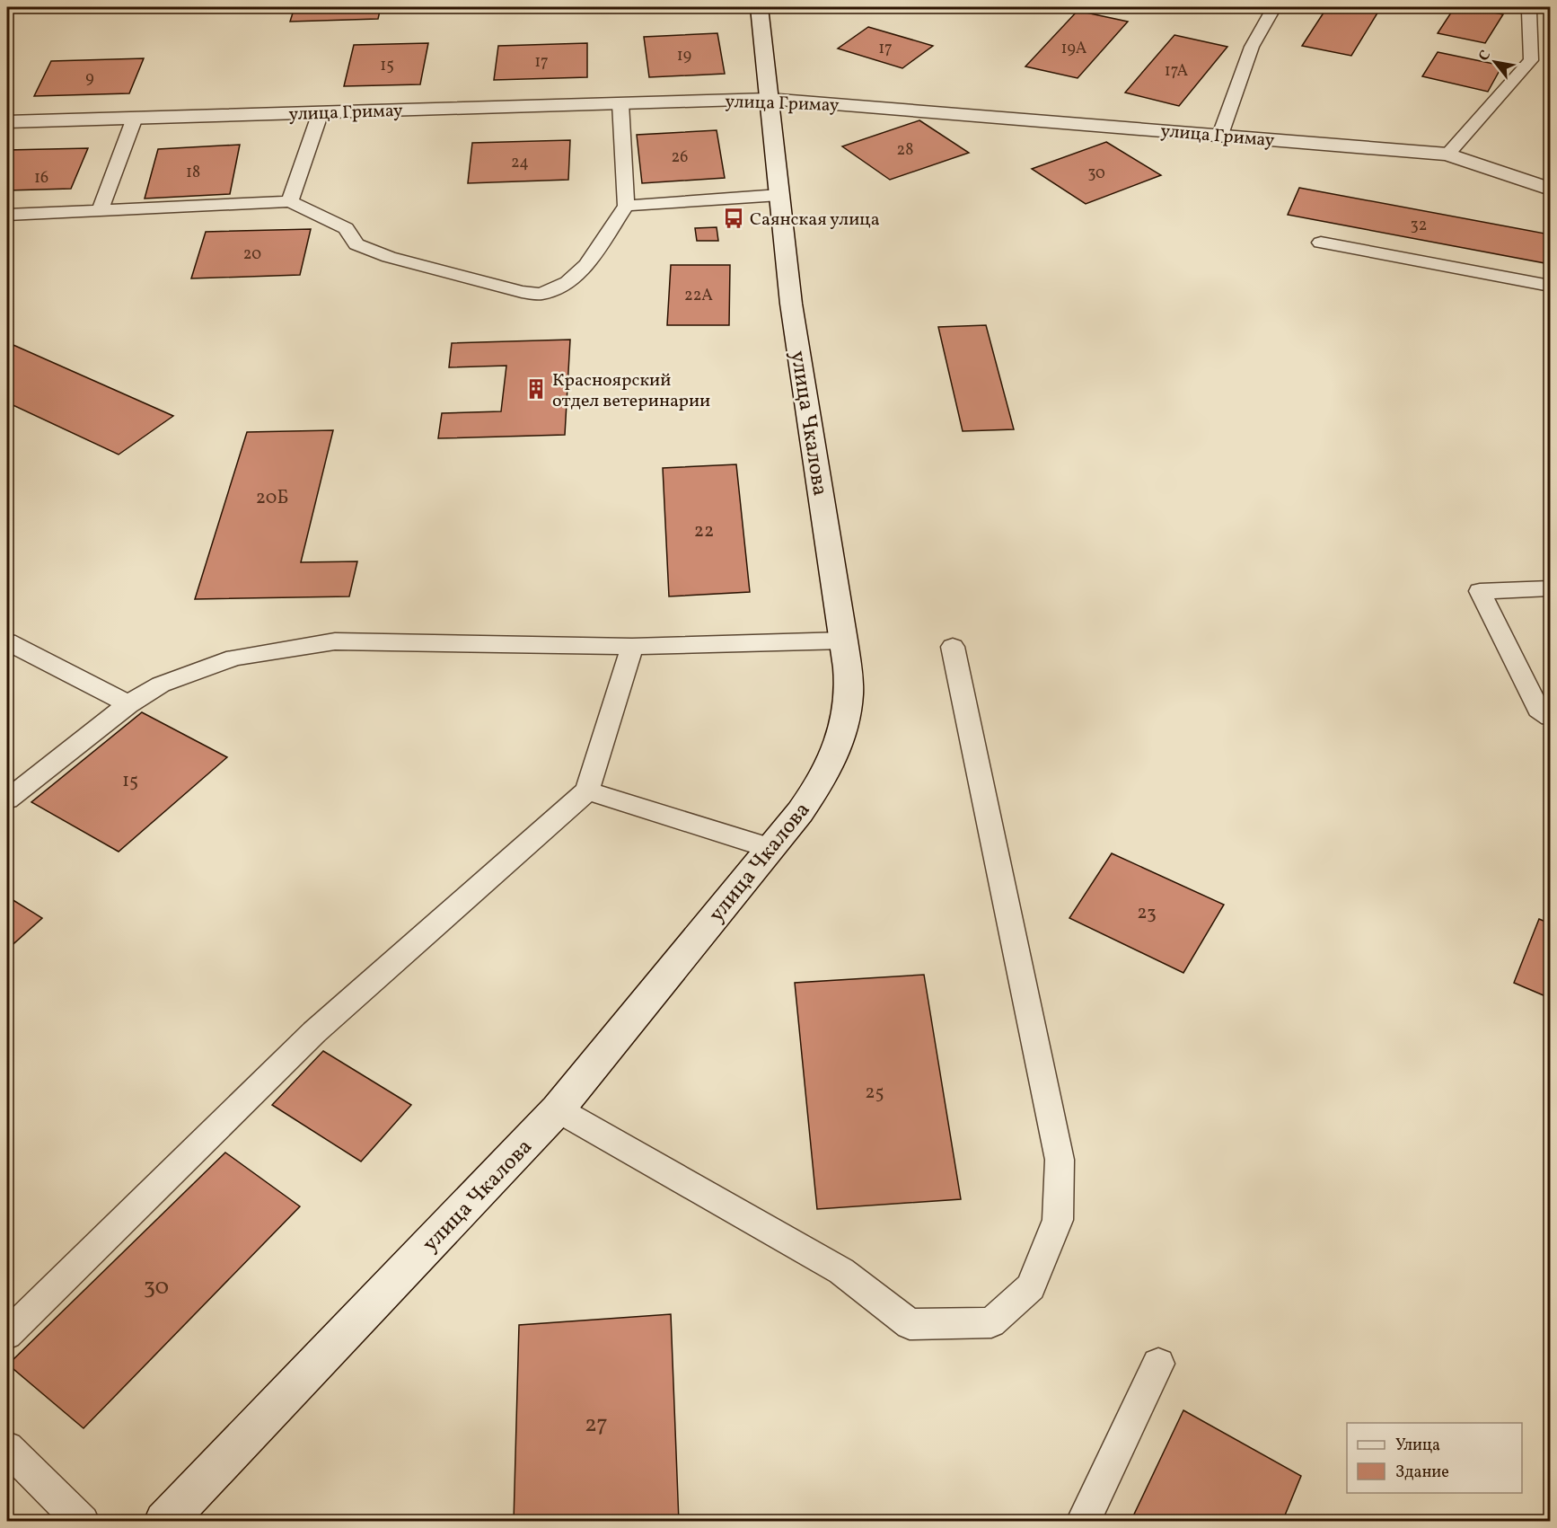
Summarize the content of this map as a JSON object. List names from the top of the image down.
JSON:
{
  "streets": {
    "main road": ["улица Гримау", "улица Чкалова"]
  },
  "crossings": [
    ["улица Гримау", "улица Чкалова"]
  ],
  "places": {
    "bus stop": ["Саянская улица"],
    "building": ["Красноярский отдел ветеринарии"]
  },
  "house_numbers": [
    "17",
    "19А",
    "19",
    "17",
    "15",
    "17А",
    "9",
    "28",
    "26",
    "24",
    "18",
    "30",
    "16",
    "32",
    "20",
    "22А",
    "20Б",
    "22",
    "15",
    "23",
    "25",
    "30",
    "27"
  ],
  "legend": ["Улица", "Здание"],
  "north": "top left"
}
